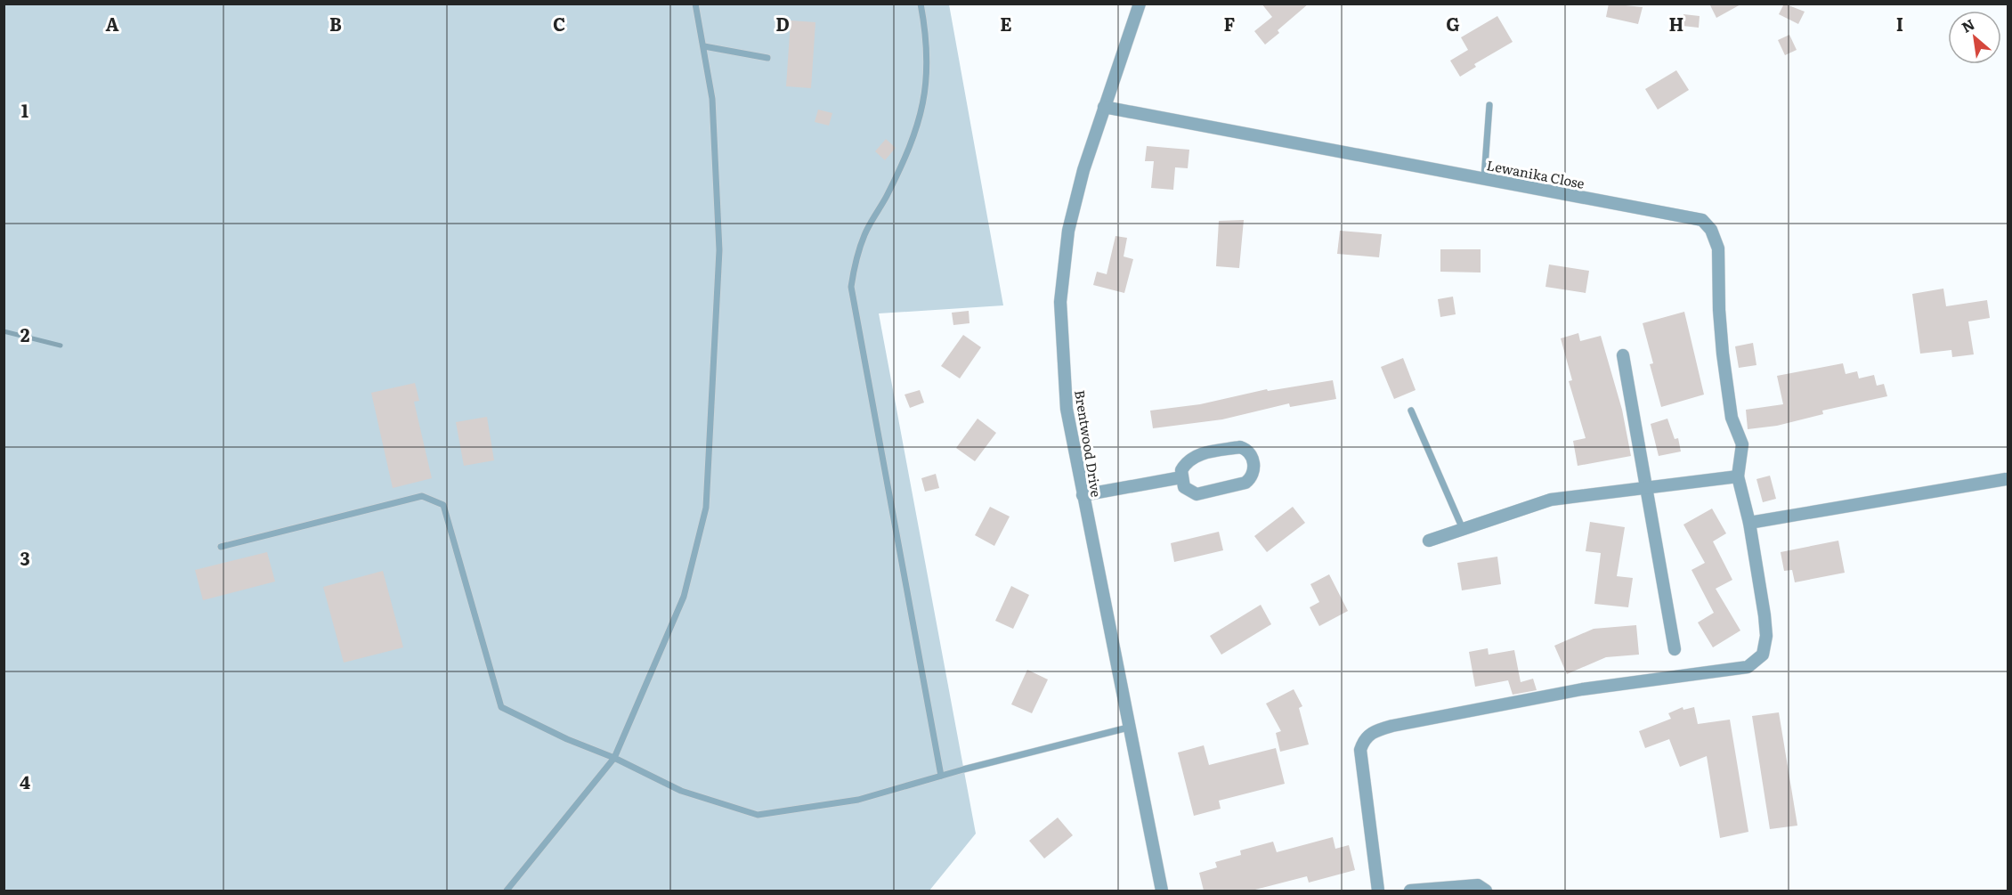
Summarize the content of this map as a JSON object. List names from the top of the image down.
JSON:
{
  "streets": {
    "street": ["Lewanika Close", "Brentwood Drive"]
  },
  "crossings": [
    ["Lewanika Close", "Brentwood Drive"]
  ],
  "north": "top left",
  "grid": {
    "columns": [
      "A",
      "B",
      "C",
      "D",
      "E",
      "F",
      "G",
      "H",
      "I"
    ],
    "rows": [
      "1",
      "2",
      "3",
      "4"
    ]
  }
}
